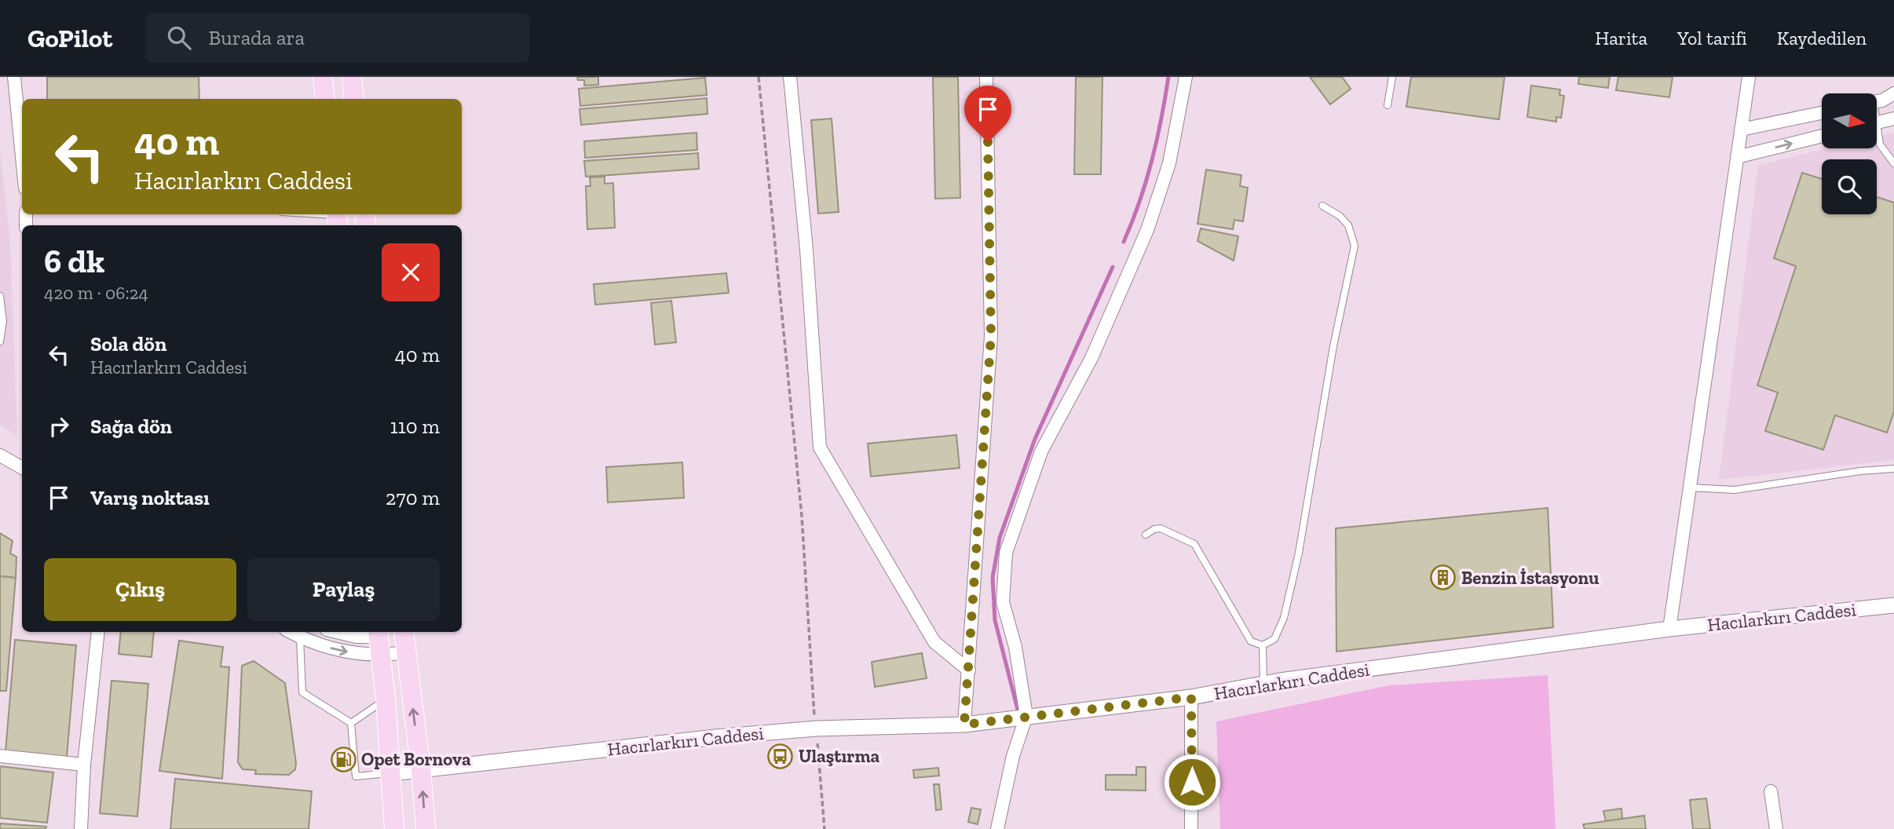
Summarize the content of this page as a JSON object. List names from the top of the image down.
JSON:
{
  "streets": {
    "street": ["Hacılarkırı Caddesi", "Hacırlarkırı Caddesi"]
  },
  "crossings": [
    ["Hacılarkırı Caddesi", "Hacırlarkırı Caddesi"]
  ],
  "places": {
    "building": ["Benzin İstasyonu"],
    "bus stop": ["Ulaştırma"],
    "fuel station": ["Opet Bornova"]
  },
  "north": "right",
  "page": {
    "header": "GoPilot",
    "search": "Burada ara",
    "nav": ["Harita", "Yol tarifi", "Kaydedilen"],
    "turn": ["40 m", "Hacırlarkırı Caddesi"],
    "heading": ["6 dk", "420 m · 06:24"],
    "list": [
      {
        "name": "Sola dön",
        "note": "Hacırlarkırı Caddesi",
        "value": "40 m"
      },
      {
        "name": "Sağa dön",
        "value": "110 m"
      },
      {
        "name": "Varış noktası",
        "value": "270 m"
      }
    ],
    "buttons": ["Çıkış", "Paylaş"]
  }
}
